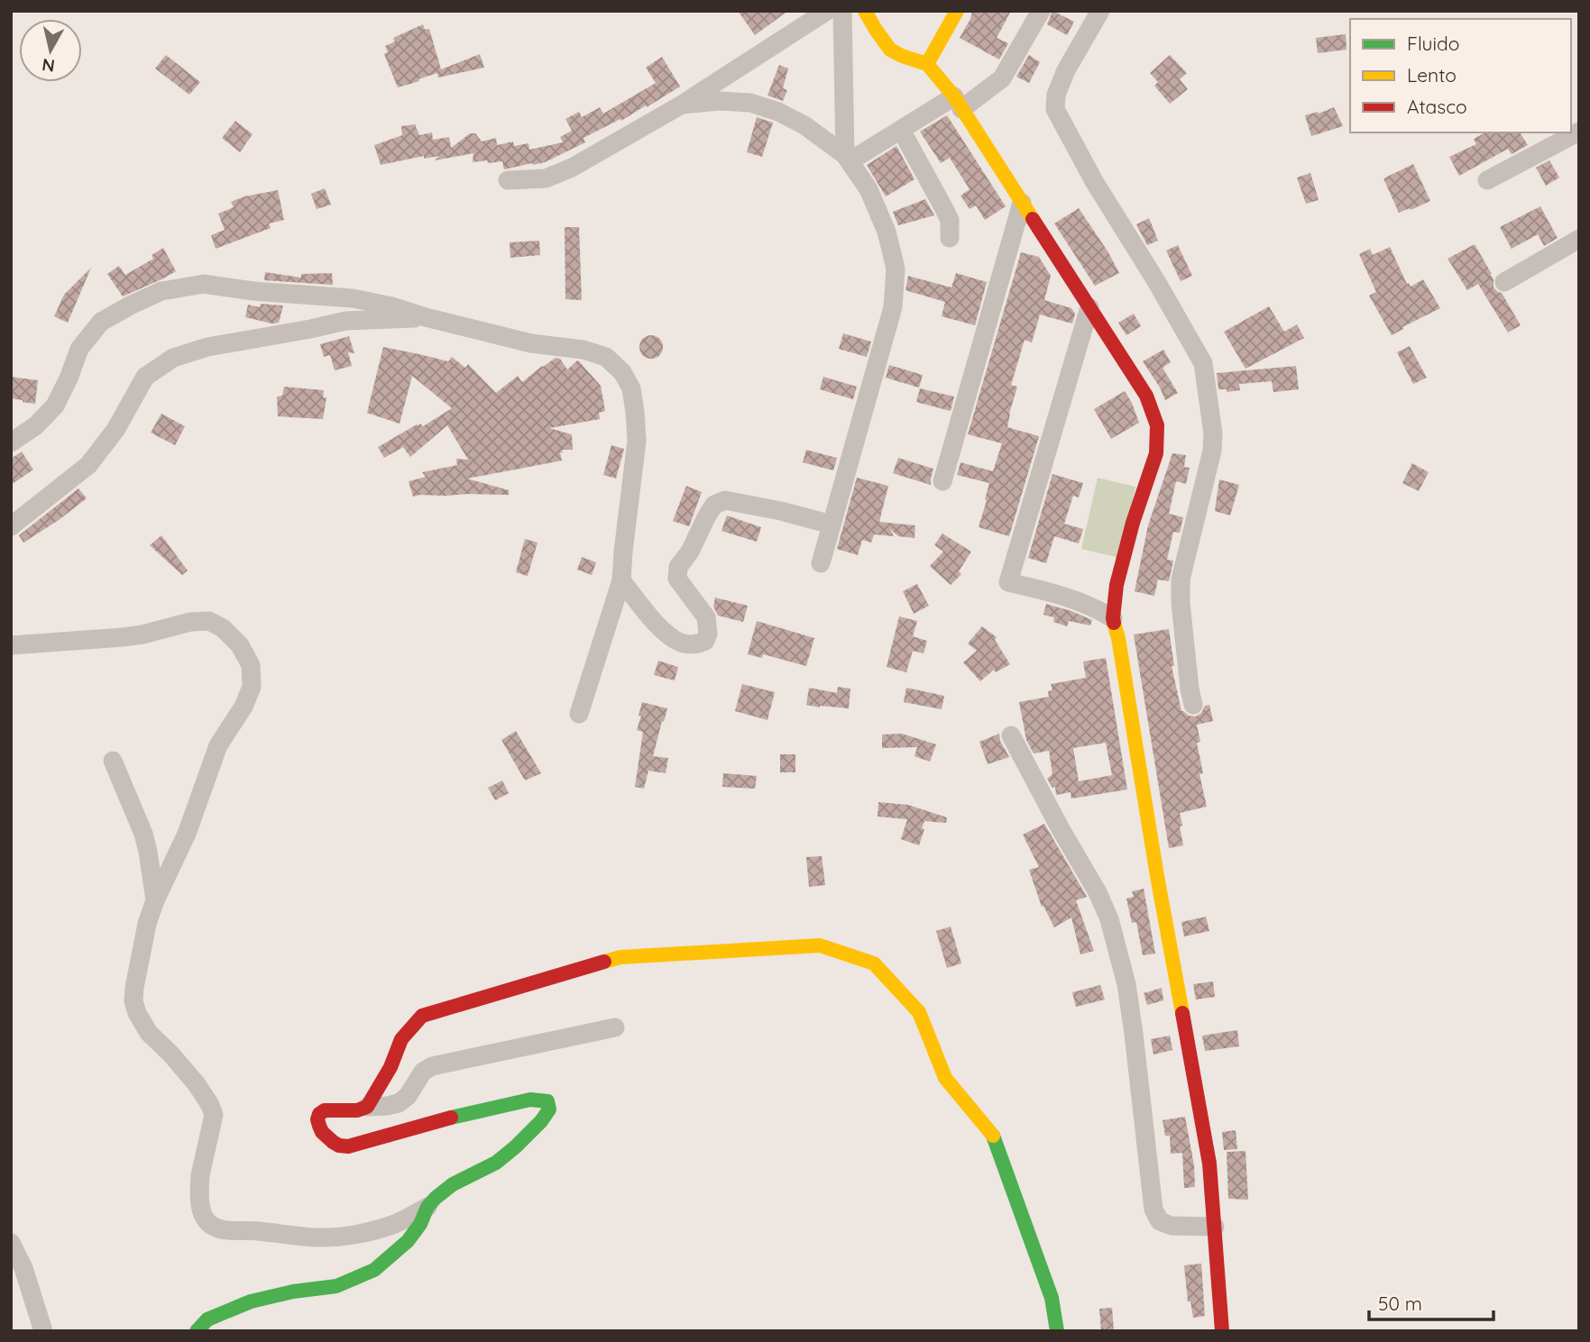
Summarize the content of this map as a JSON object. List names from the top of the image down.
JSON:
{
  "legend": ["Fluido", "Lento", "Atasco"],
  "scale_bar": "50 m",
  "north": "bottom"
}
